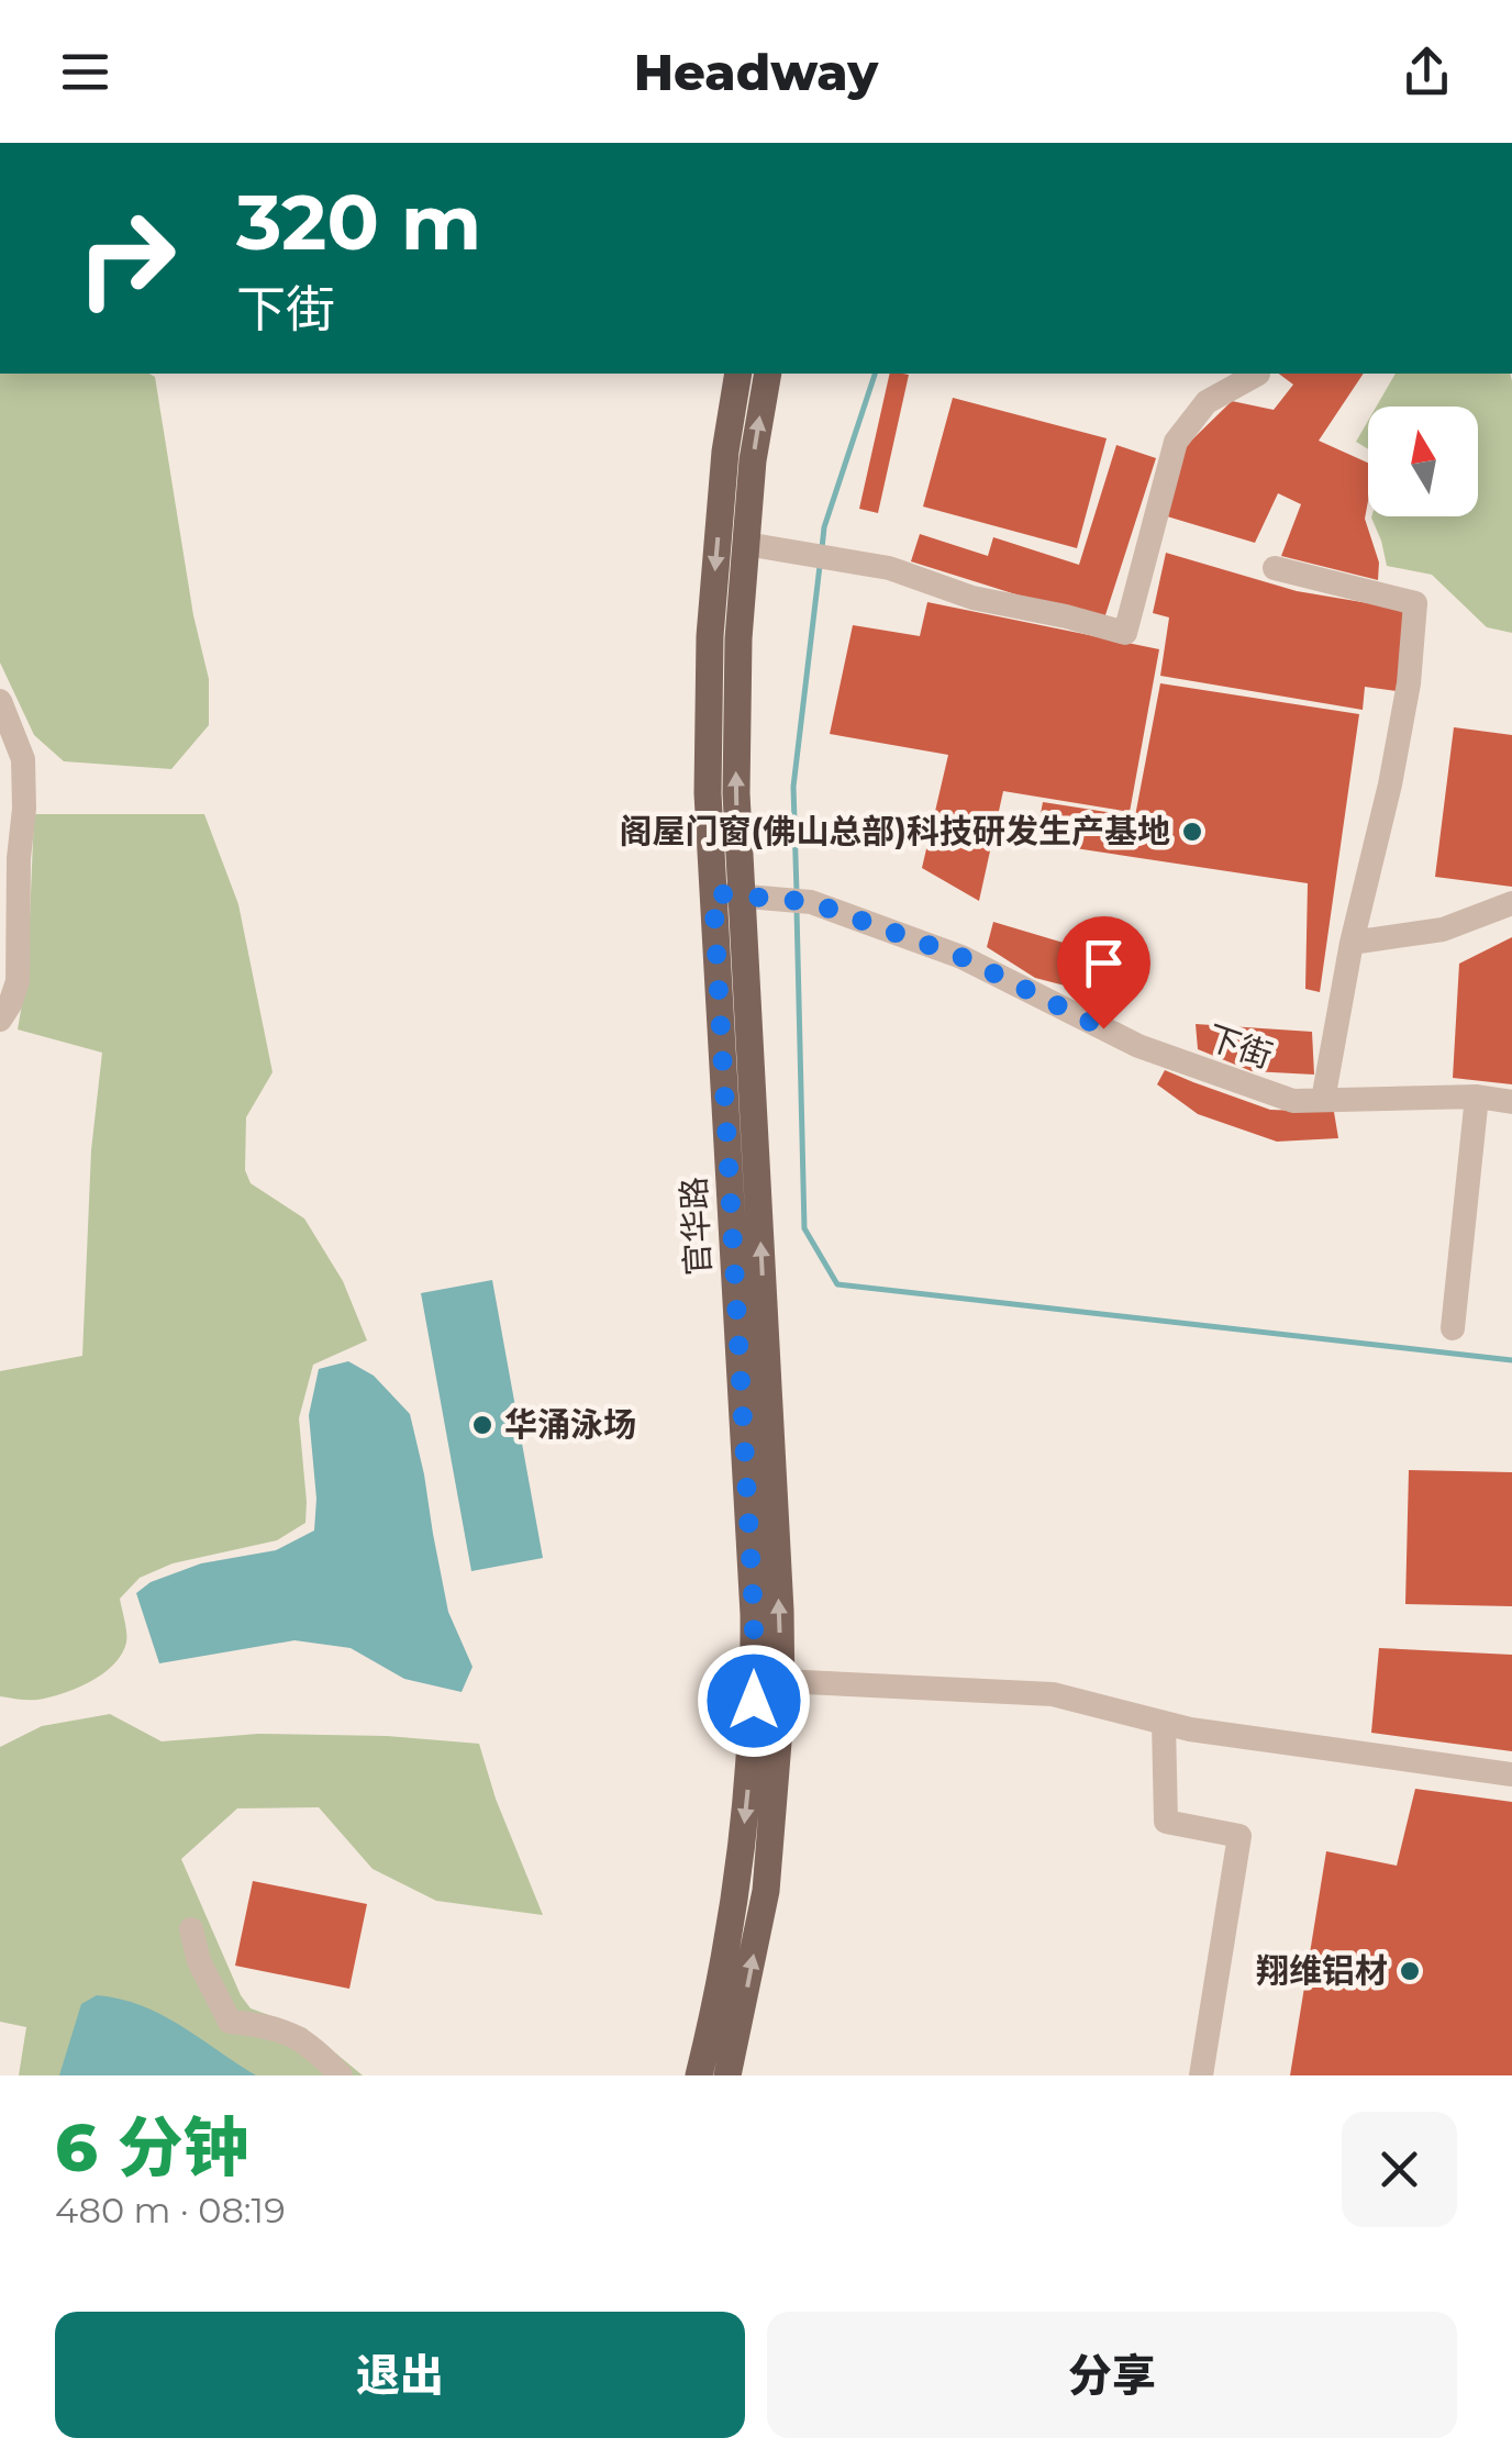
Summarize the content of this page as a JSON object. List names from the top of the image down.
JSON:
{
  "streets": {
    "main road": ["官华路"],
    "street": ["下街"]
  },
  "crossings": [
    ["下街", "官华路"]
  ],
  "places": ["阁屋门窗(佛山总部)科技研发生产基地", "华涌泳场", "翔维铝材"],
  "north": "top",
  "page": {
    "header": "Headway",
    "turn": ["320 m", "下街"],
    "heading": ["6 分钟", "480 m · 08:19"],
    "buttons": ["退出", "分享"]
  }
}
